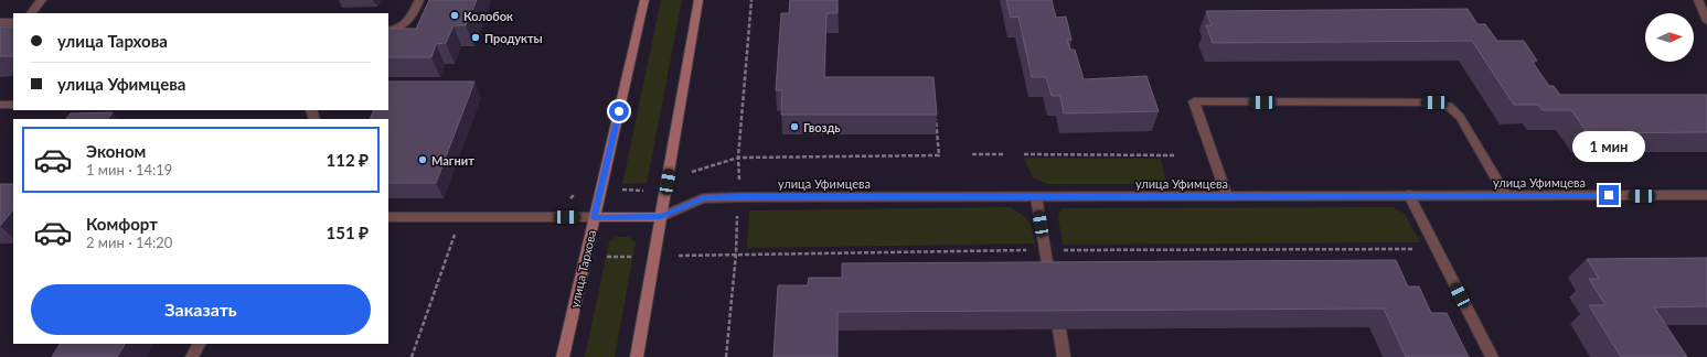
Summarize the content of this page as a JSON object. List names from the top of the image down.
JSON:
{
  "streets": {
    "main road": ["улица Тархова"],
    "street": ["улица Уфимцева"]
  },
  "places": [
    "Колобок",
    "Продукты",
    "Гвоздь",
    "Магнит"
  ],
  "north": "right",
  "page": {
    "banner": ["улица Тархова", "улица Уфимцева"],
    "list": [
      {
        "name": "Эконом",
        "note": "1 мин · 14:19",
        "value": "112 ₽"
      },
      {
        "name": "Комфорт",
        "note": "2 мин · 14:20",
        "value": "151 ₽"
      }
    ],
    "bubble": "1 мин",
    "buttons": "Заказать"
  }
}
